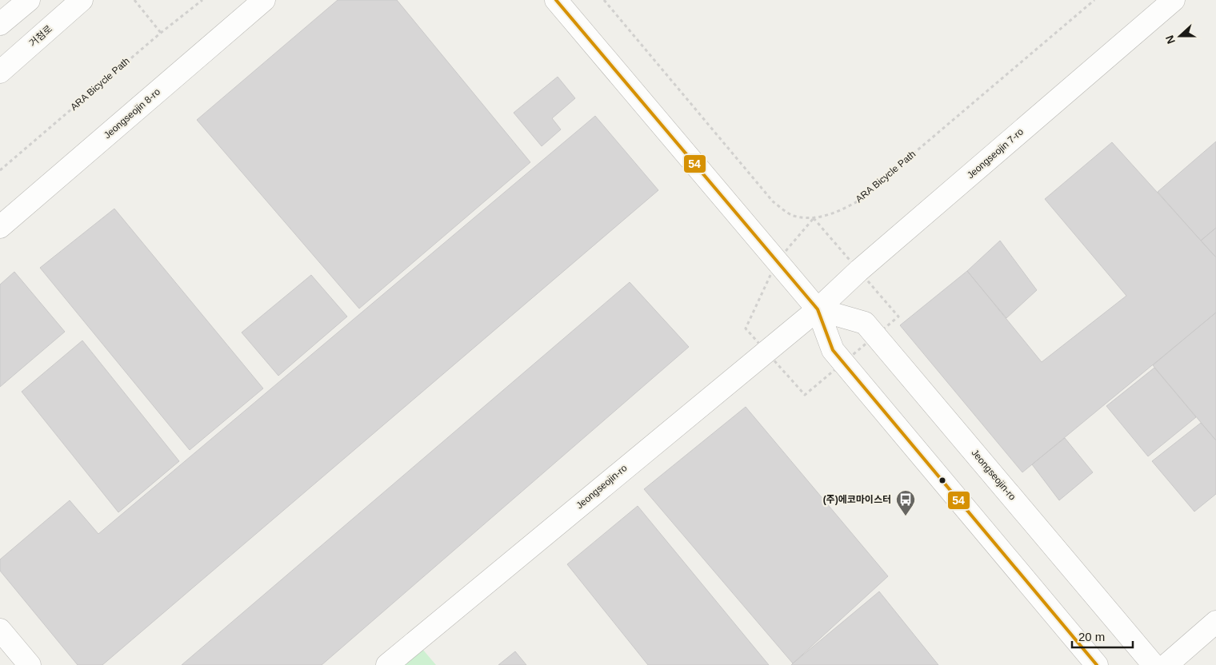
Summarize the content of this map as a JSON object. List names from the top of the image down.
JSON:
{
  "streets": {
    "street": [
      "거첨로",
      "Jeongseojin 8-ro",
      "Jeongseojin 7-ro",
      "Jeongseojin-ro"
    ],
    "path": ["ARA Bicycle Path"]
  },
  "crossings": [
    ["Jeongseojin 7-ro", "Jeongseojin-ro"]
  ],
  "places": {
    "bus stop": ["(주)에코마이스터"]
  },
  "lines": ["transit line 54"],
  "scale_bar": "20 m",
  "north": "left"
}
